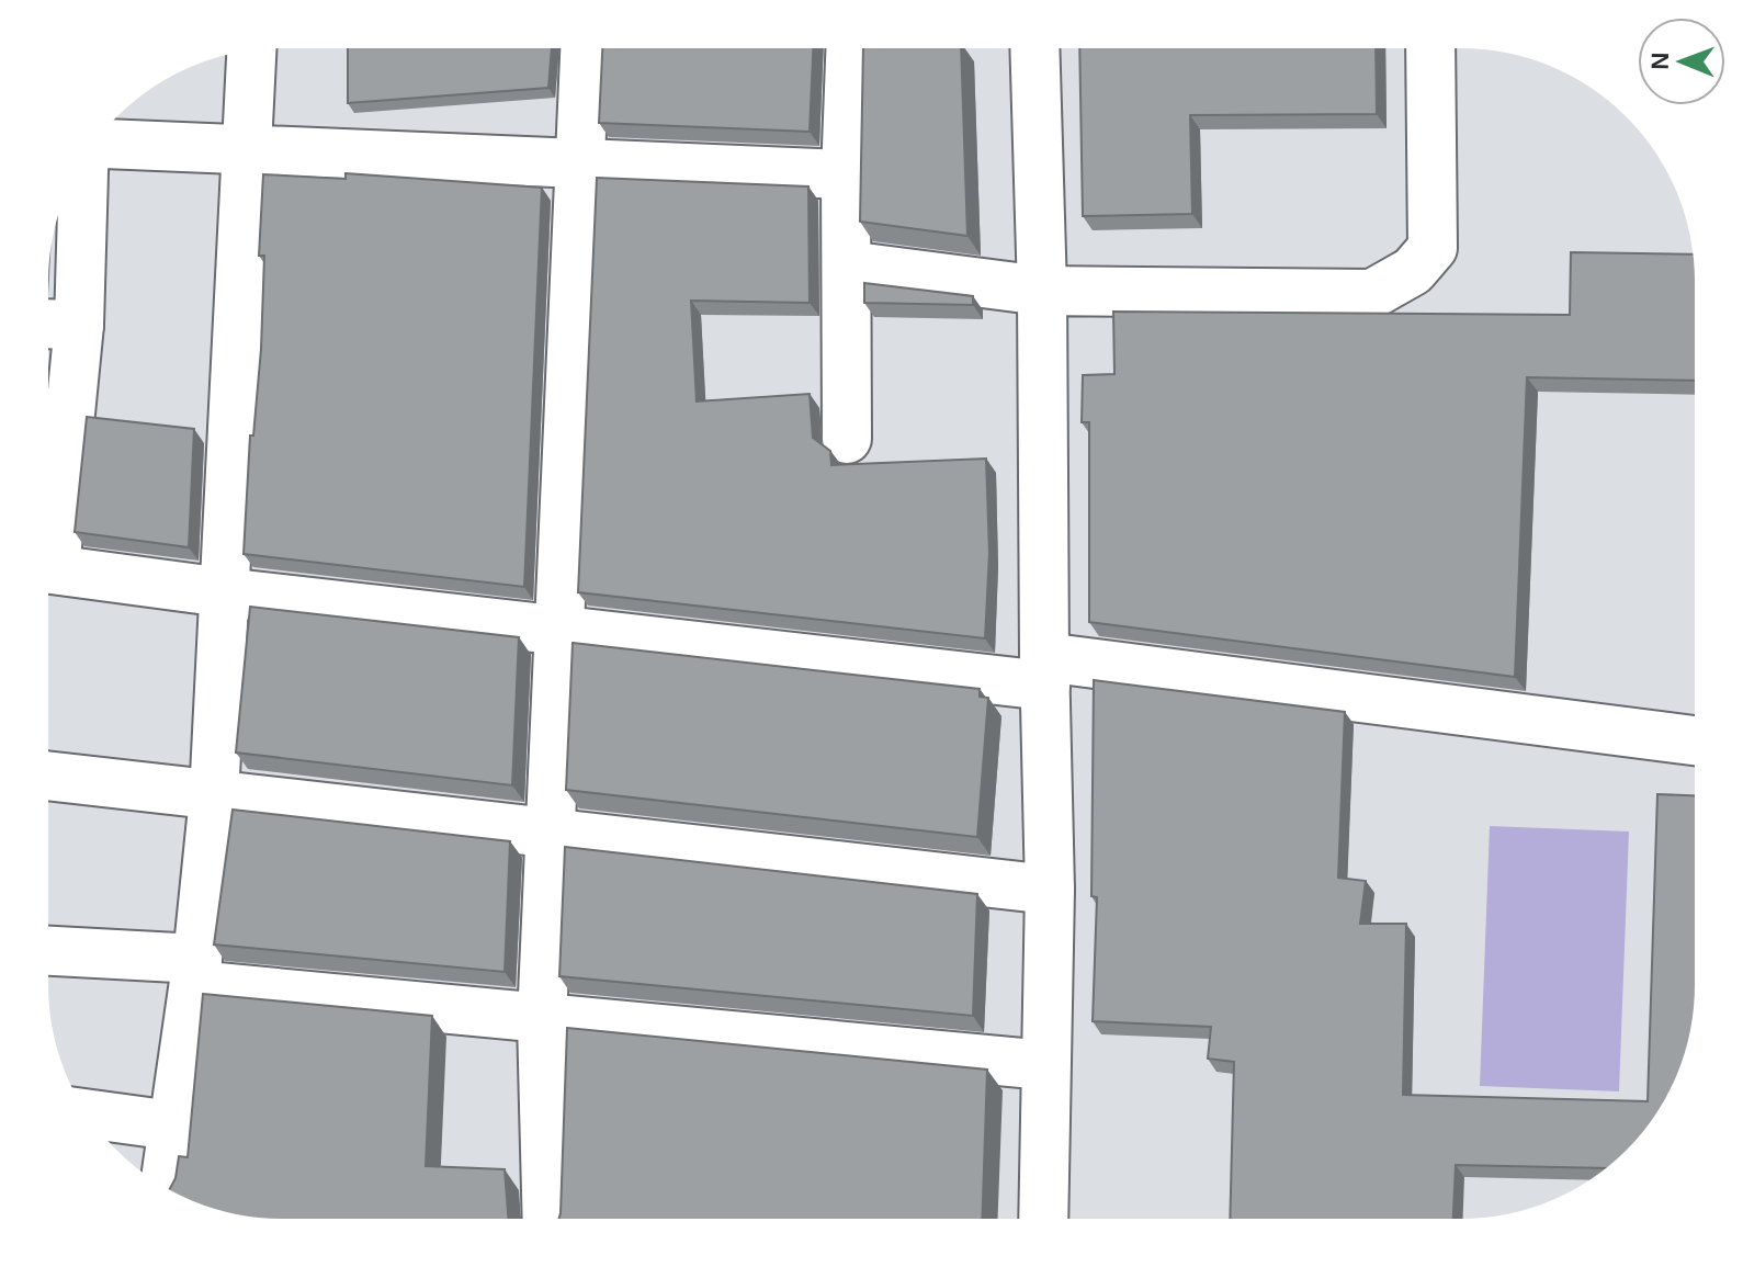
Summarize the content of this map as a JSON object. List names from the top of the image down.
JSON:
{
  "north": "left"
}
